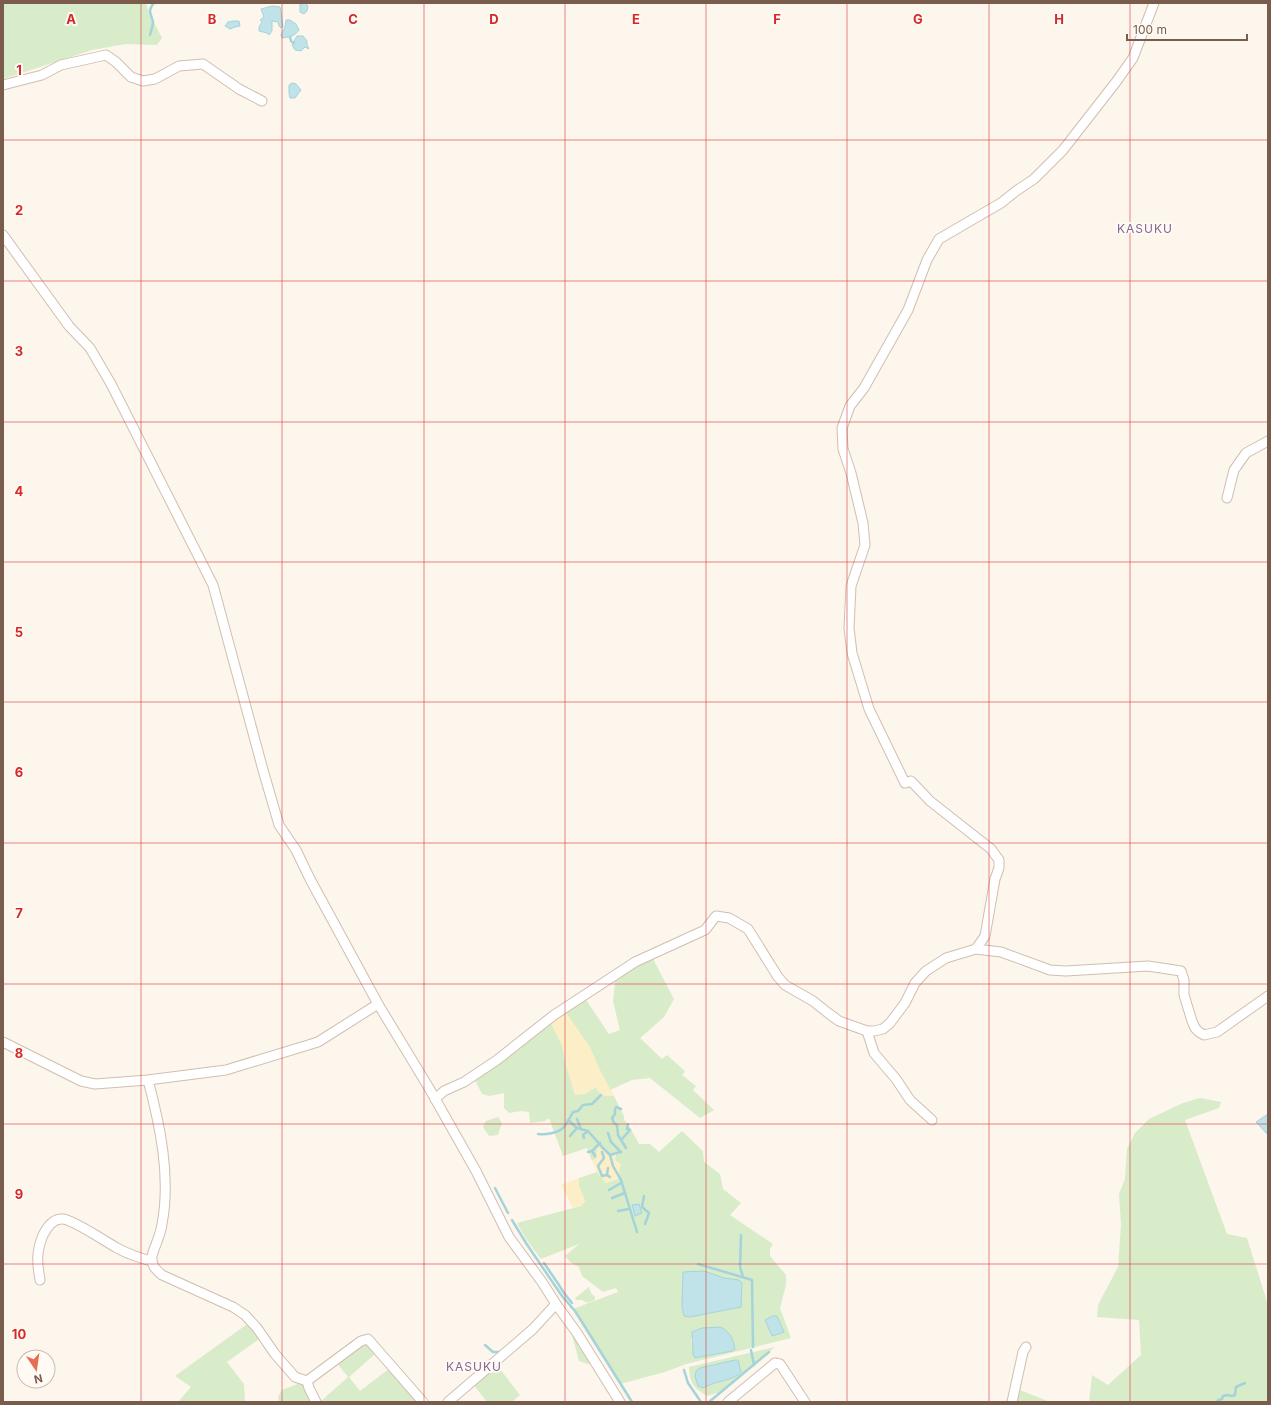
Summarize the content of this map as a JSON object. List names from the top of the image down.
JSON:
{
  "districts": ["KASUKU", "KASUKU"],
  "scale_bar": "100 m",
  "north": "bottom",
  "grid": {
    "columns": [
      "A",
      "B",
      "C",
      "D",
      "E",
      "F",
      "G",
      "H"
    ],
    "rows": [
      "1",
      "2",
      "3",
      "4",
      "5",
      "6",
      "7",
      "8",
      "9",
      "10"
    ]
  }
}
